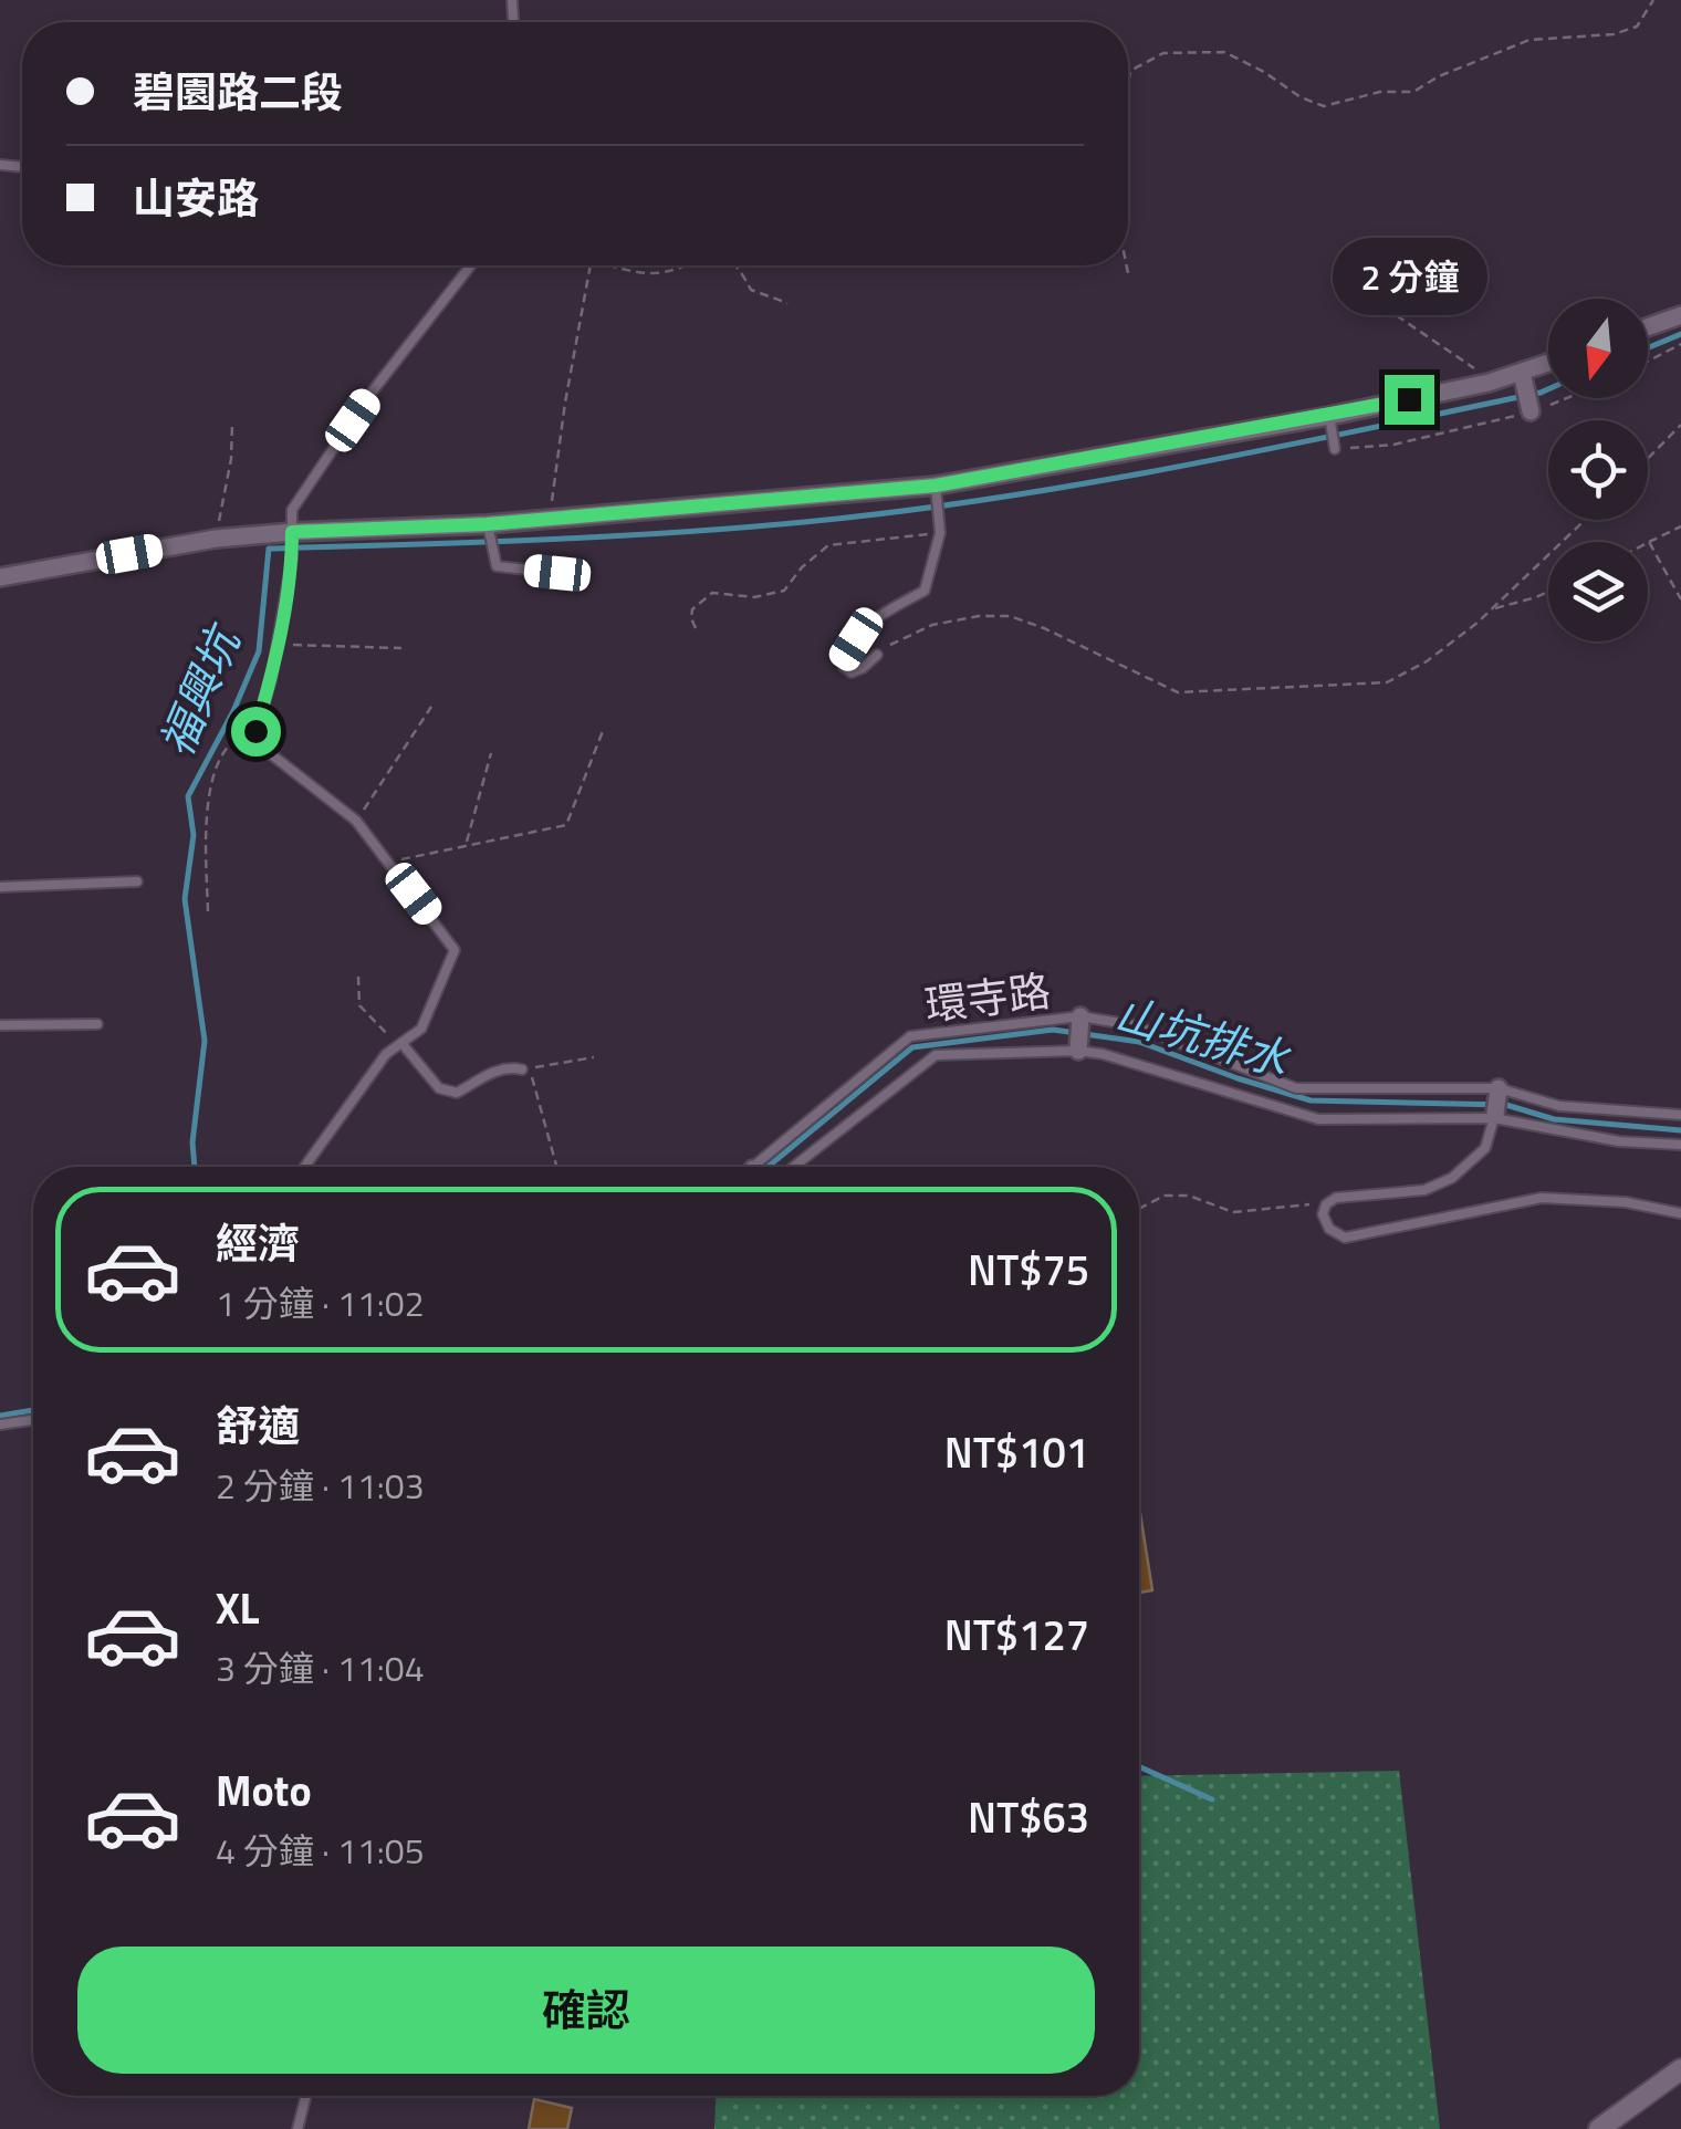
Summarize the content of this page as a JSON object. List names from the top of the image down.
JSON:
{
  "streets": {
    "lane": ["環寺路"]
  },
  "water": ["福興坑", "山坑排水"],
  "north": "bottom",
  "page": {
    "banner": ["碧園路二段", "山安路"],
    "bubble": "2 分鐘",
    "list": [
      {
        "name": "經濟",
        "note": "1 分鐘 · 11:02",
        "value": "NT$75"
      },
      {
        "name": "舒適",
        "note": "2 分鐘 · 11:03",
        "value": "NT$101"
      },
      {
        "name": "XL",
        "note": "3 分鐘 · 11:04",
        "value": "NT$127"
      },
      {
        "name": "Moto",
        "note": "4 分鐘 · 11:05",
        "value": "NT$63"
      }
    ],
    "buttons": "確認"
  }
}
